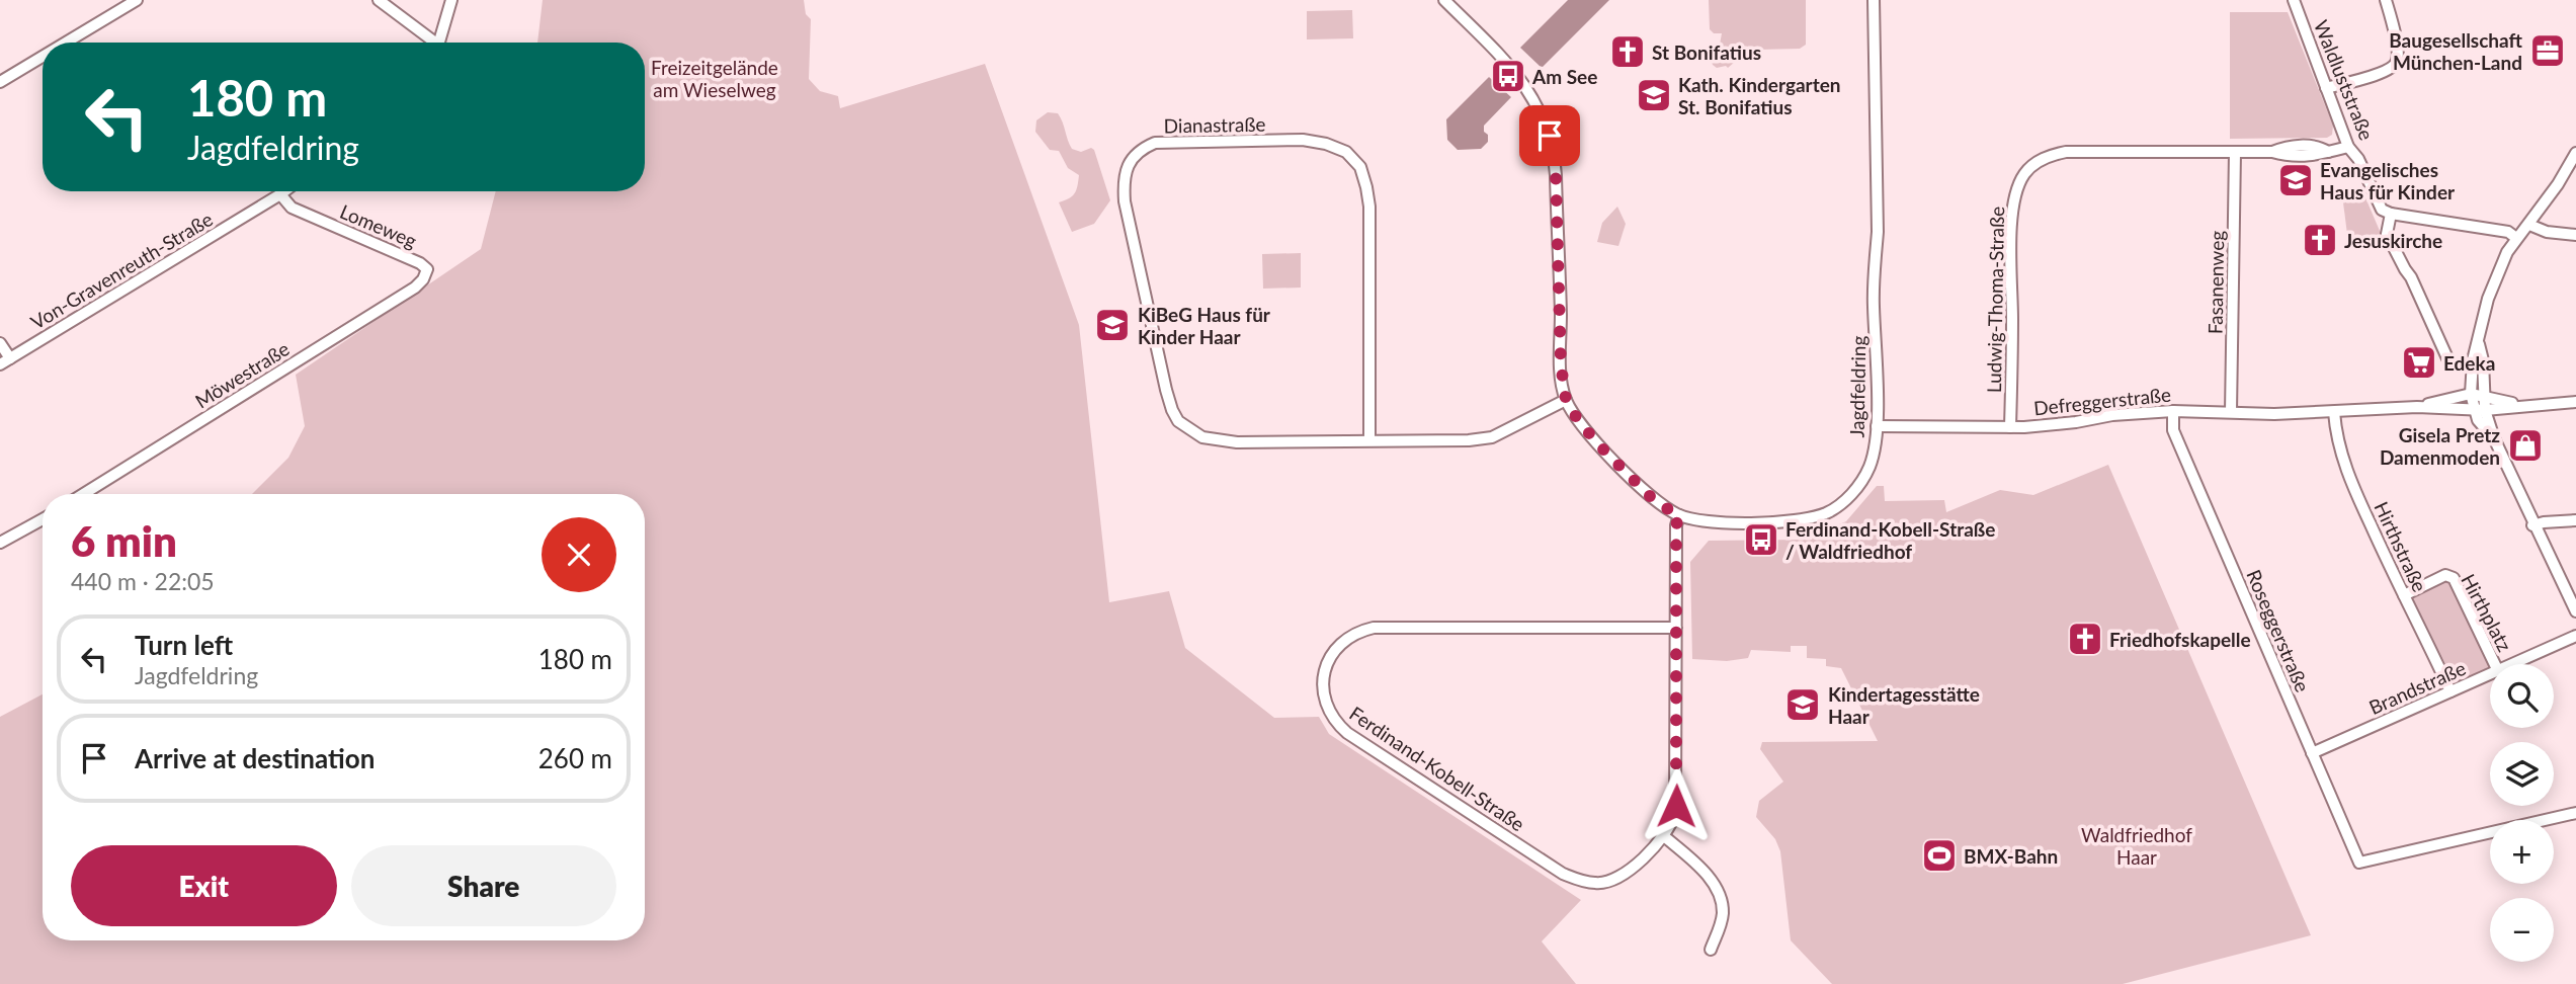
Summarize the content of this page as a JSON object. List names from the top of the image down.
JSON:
{
  "streets": {
    "street": [
      "Waldluststraße",
      "Dianastraße",
      "Lomeweg",
      "Von-Gravenreuth-Straße",
      "Fasanenweg",
      "Ludwig-Thoma-Straße",
      "Möwestraße",
      "Jagdfeldring",
      "Defreggerstraße",
      "Hirthstraße",
      "Hirthplatz",
      "Roseggerstraße",
      "Brandstraße",
      "Ferdinand-Kobell-Straße"
    ]
  },
  "crossings": [
    ["Waldluststraße", "Ludwig-Thoma-Straße"],
    ["Dianastraße", "Jagdfeldring"],
    ["Lomeweg", "Von-Gravenreuth-Straße"],
    ["Lomeweg", "Möwestraße"],
    ["Fasanenweg", "Ludwig-Thoma-Straße"],
    ["Fasanenweg", "Defreggerstraße"],
    ["Ludwig-Thoma-Straße", "Defreggerstraße"],
    ["Jagdfeldring", "Defreggerstraße"],
    ["Jagdfeldring", "Ferdinand-Kobell-Straße"],
    ["Defreggerstraße", "Hirthstraße"],
    ["Defreggerstraße", "Roseggerstraße"],
    ["Hirthstraße", "Hirthplatz"],
    ["Hirthstraße", "Brandstraße"],
    ["Roseggerstraße", "Brandstraße"]
  ],
  "parks": ["Freizeitgelände am Wieselweg", "Waldfriedhof Haar"],
  "places": {
    "office": ["Baugesellschaft München-Land"],
    "church": ["St Bonifatius", "Jesuskirche", "Friedhofskapelle"],
    "bus stop": ["Am See", "Ferdinand-Kobell-Straße / Waldfriedhof"],
    "school or university": [
      "Kath. Kindergarten St. Bonifatius",
      "Evangelisches Haus für Kinder",
      "KiBeG Haus für Kinder Haar",
      "Kindertagesstätte Haar"
    ],
    "supermarket": ["Edeka"],
    "shop": ["Gisela Pretz Damenmoden"],
    "sports": ["BMX-Bahn"]
  },
  "page": {
    "turn": ["180 m", "Jagdfeldring"],
    "heading": ["6 min", "440 m · 22:05"],
    "list": [
      {
        "name": "Turn left",
        "note": "Jagdfeldring",
        "value": "180 m"
      },
      {
        "name": "Arrive at destination",
        "value": "260 m"
      }
    ],
    "map_buttons": ["+", "−"],
    "buttons": ["Exit", "Share"]
  }
}
